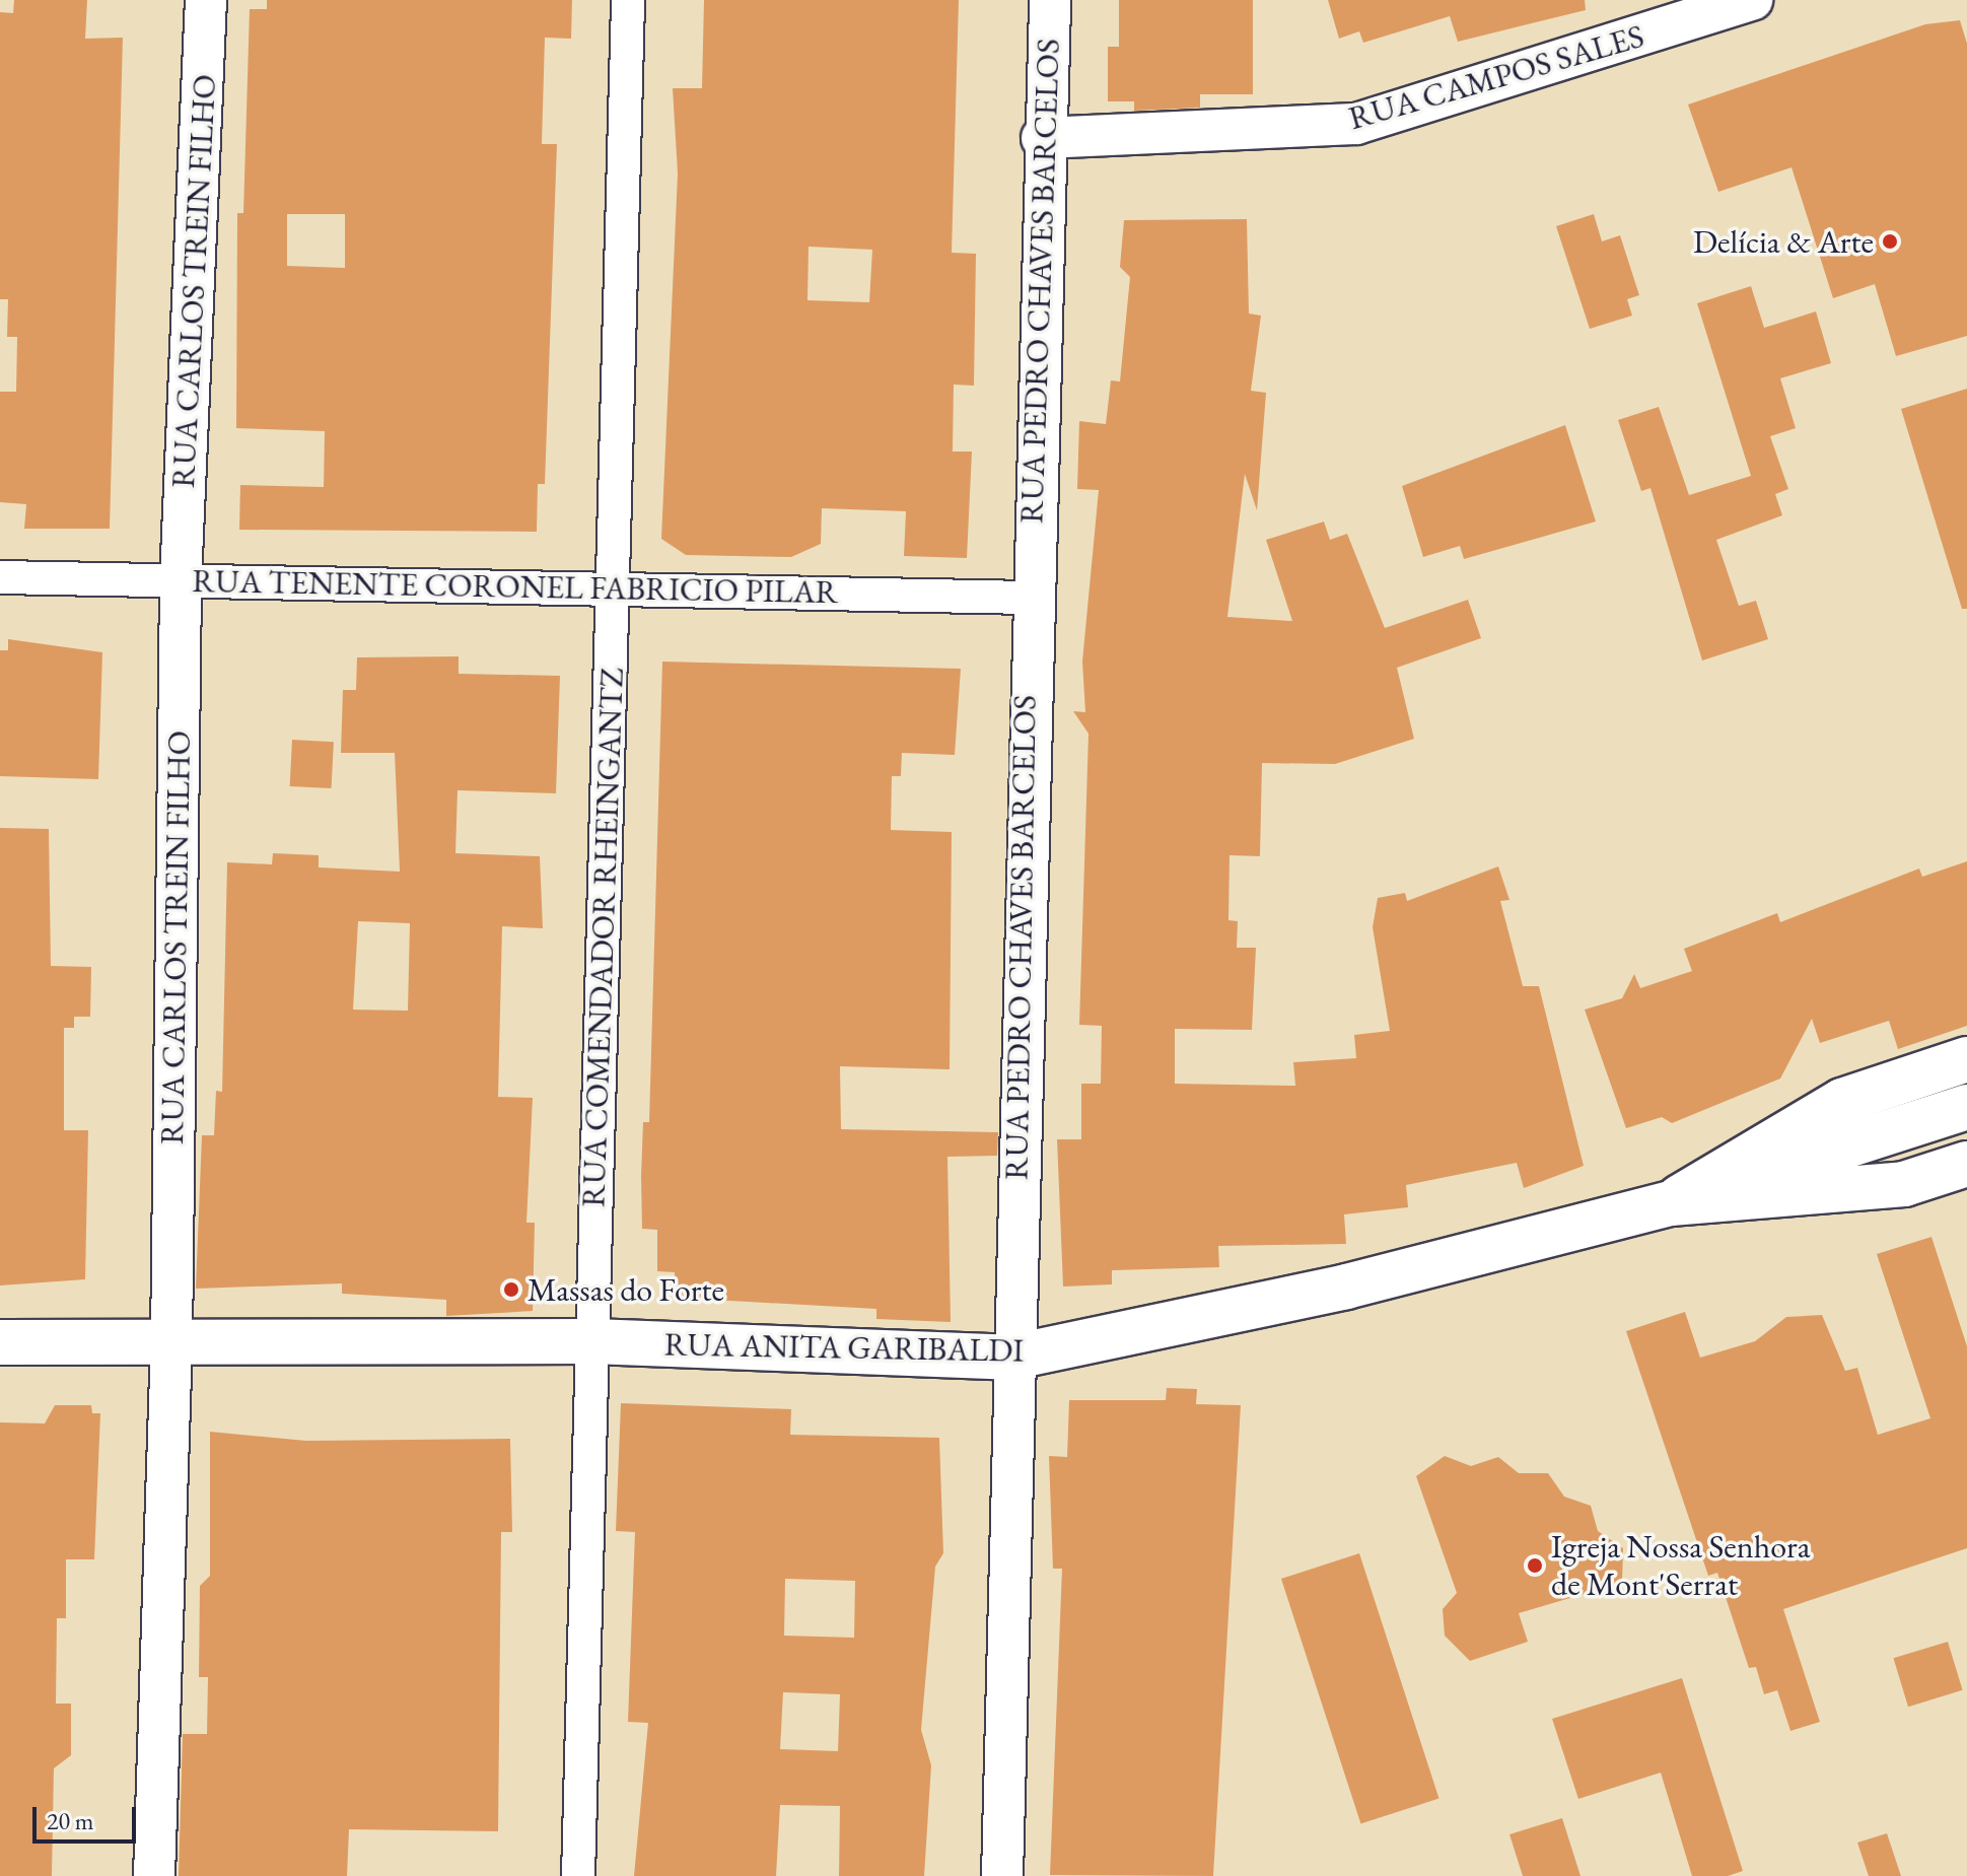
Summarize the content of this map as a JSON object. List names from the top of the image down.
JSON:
{
  "streets": {
    "main road": ["RUA ANITA GARIBALDI"],
    "street": [
      "RUA CAMPOS SALES",
      "RUA CARLOS TREIN FILHO",
      "RUA PEDRO CHAVES BARCELOS",
      "RUA TENENTE CORONEL FABRICIO PILAR",
      "RUA COMENDADOR RHEINGANTZ"
    ]
  },
  "crossings": [
    ["RUA CAMPOS SALES", "RUA PEDRO CHAVES BARCELOS"],
    ["RUA CARLOS TREIN FILHO", "RUA TENENTE CORONEL FABRICIO PILAR"],
    ["RUA CARLOS TREIN FILHO", "RUA ANITA GARIBALDI"],
    ["RUA PEDRO CHAVES BARCELOS", "RUA TENENTE CORONEL FABRICIO PILAR"],
    ["RUA PEDRO CHAVES BARCELOS", "RUA ANITA GARIBALDI"],
    ["RUA TENENTE CORONEL FABRICIO PILAR", "RUA COMENDADOR RHEINGANTZ"],
    ["RUA COMENDADOR RHEINGANTZ", "RUA ANITA GARIBALDI"]
  ],
  "places": ["Delícia & Arte", "Massas do Forte", "Igreja Nossa Senhora de Mont'Serrat"],
  "scale_bar": "20 m"
}
